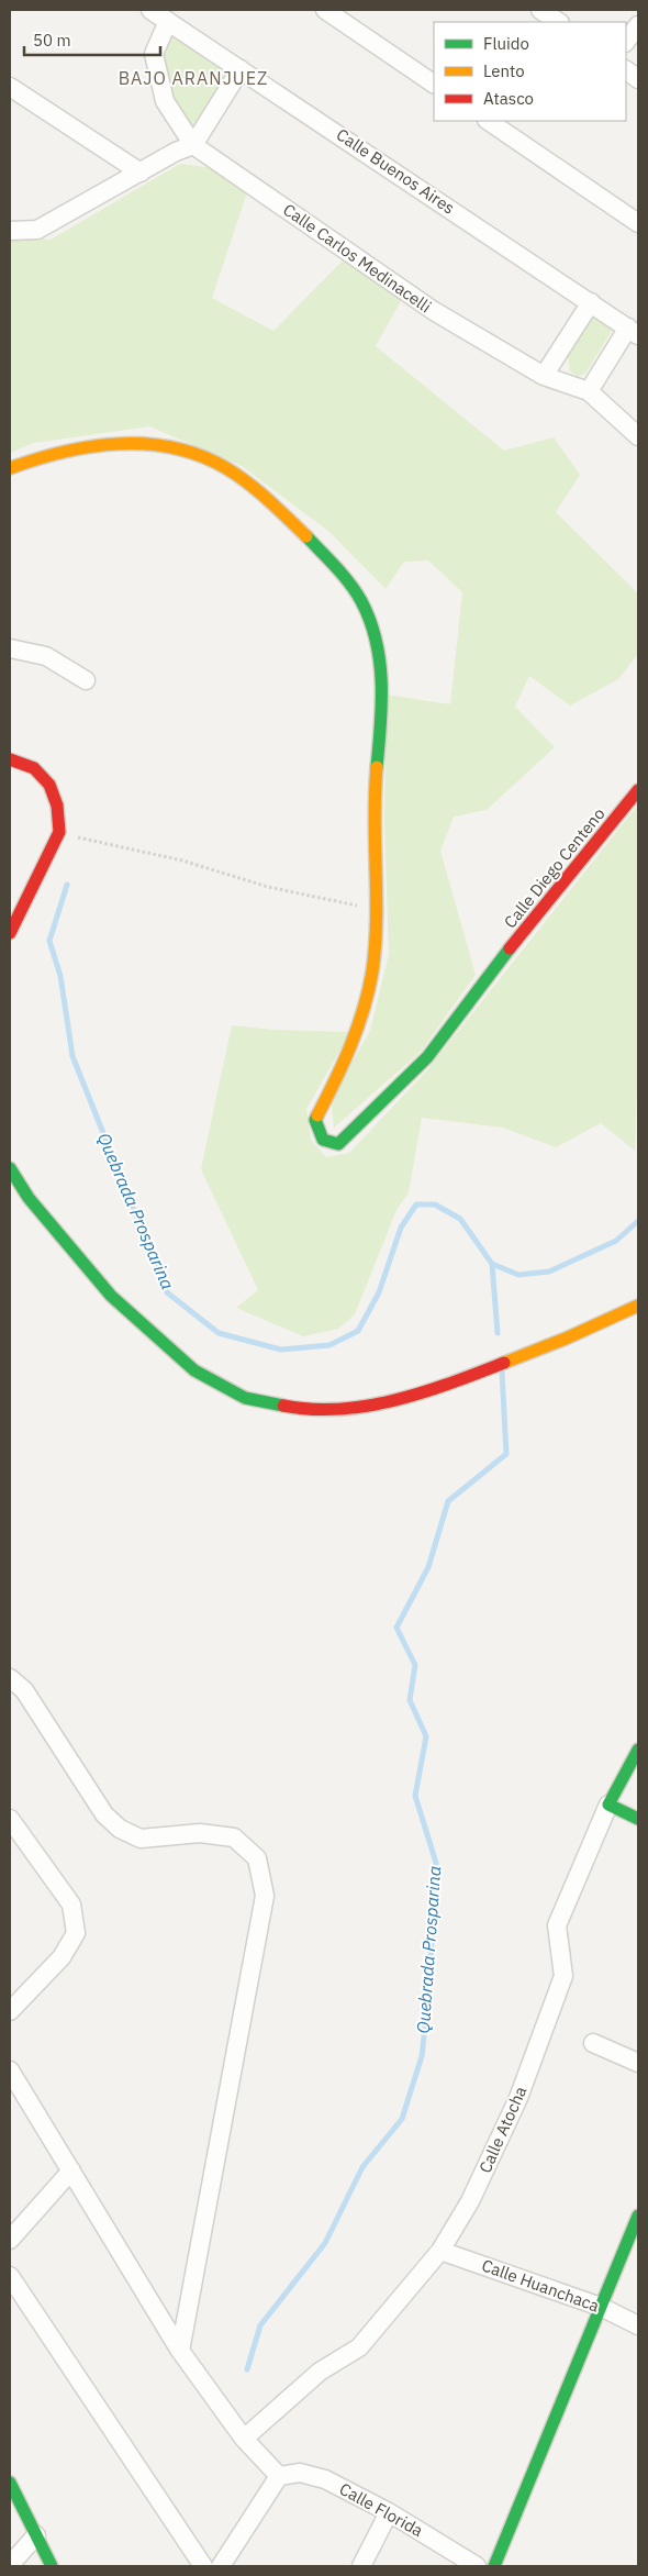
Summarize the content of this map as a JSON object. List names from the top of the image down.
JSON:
{
  "streets": {
    "street": [
      "Calle Buenos Aires",
      "Calle Carlos Medinacelli",
      "Calle Diego Centeno",
      "Calle Atocha",
      "Calle Huanchaca",
      "Calle Florida"
    ]
  },
  "crossings": [
    ["Calle Buenos Aires", "Calle Carlos Medinacelli"],
    ["Calle Atocha", "Calle Huanchaca"]
  ],
  "districts": ["BAJO ARANJUEZ"],
  "water": ["Quebrada Prosparina"],
  "legend": ["Fluido", "Lento", "Atasco"],
  "scale_bar": "50 m"
}
